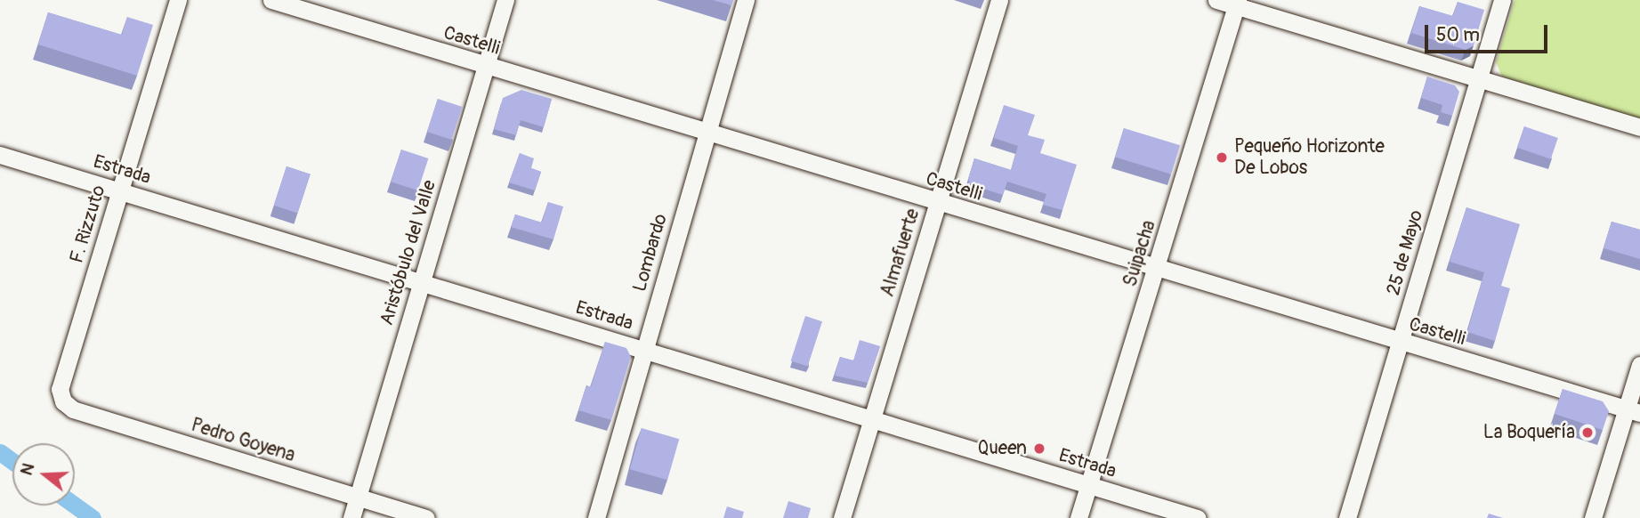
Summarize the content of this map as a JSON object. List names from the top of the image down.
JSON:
{
  "streets": {
    "street": [
      "Castelli",
      "Estrada",
      "F. Rizzuto",
      "Aristóbulo del Valle",
      "Lombardo",
      "Almafuerte",
      "25 de Mayo",
      "Suipacha",
      "Pedro Goyena"
    ]
  },
  "crossings": [
    ["Castelli", "Aristóbulo del Valle"],
    ["Castelli", "Lombardo"],
    ["Castelli", "Almafuerte"],
    ["Castelli", "25 de Mayo"],
    ["Castelli", "Suipacha"],
    ["Estrada", "F. Rizzuto"],
    ["Estrada", "Aristóbulo del Valle"],
    ["Estrada", "Lombardo"],
    ["Estrada", "Almafuerte"],
    ["Estrada", "Suipacha"],
    ["F. Rizzuto", "Pedro Goyena"],
    ["Aristóbulo del Valle", "Pedro Goyena"]
  ],
  "places": ["Pequeño Horizonte De Lobos", "La Boquería", "Queen"],
  "scale_bar": "50 m",
  "north": "left"
}
